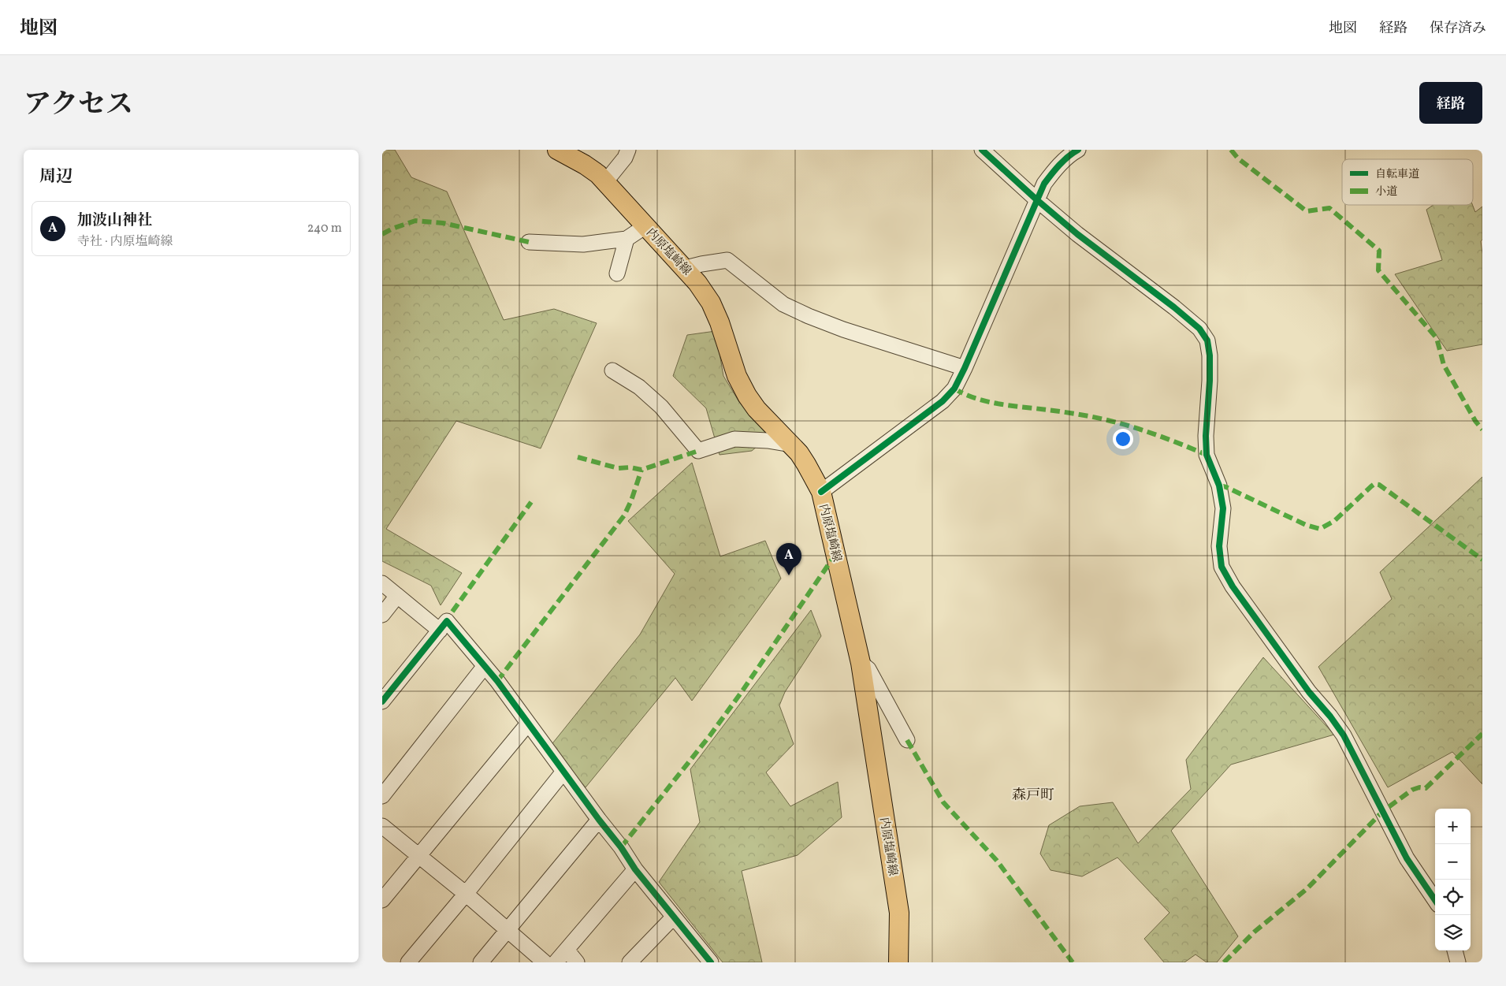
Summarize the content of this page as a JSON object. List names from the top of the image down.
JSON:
{
  "streets": {
    "main road": ["内原塩崎線"]
  },
  "districts": ["森戸町"],
  "legend": ["自転車道", "小道"],
  "page": {
    "header": "地図",
    "nav": ["地図", "経路", "保存済み"],
    "title": "アクセス",
    "buttons": "経路",
    "heading": "周辺",
    "list": [
      {
        "mark": "A",
        "name": "加波山神社",
        "note": "寺社 · 内原塩崎線",
        "value": "240 m"
      }
    ],
    "pins": "A",
    "map_buttons": ["+", "−"]
  }
}
